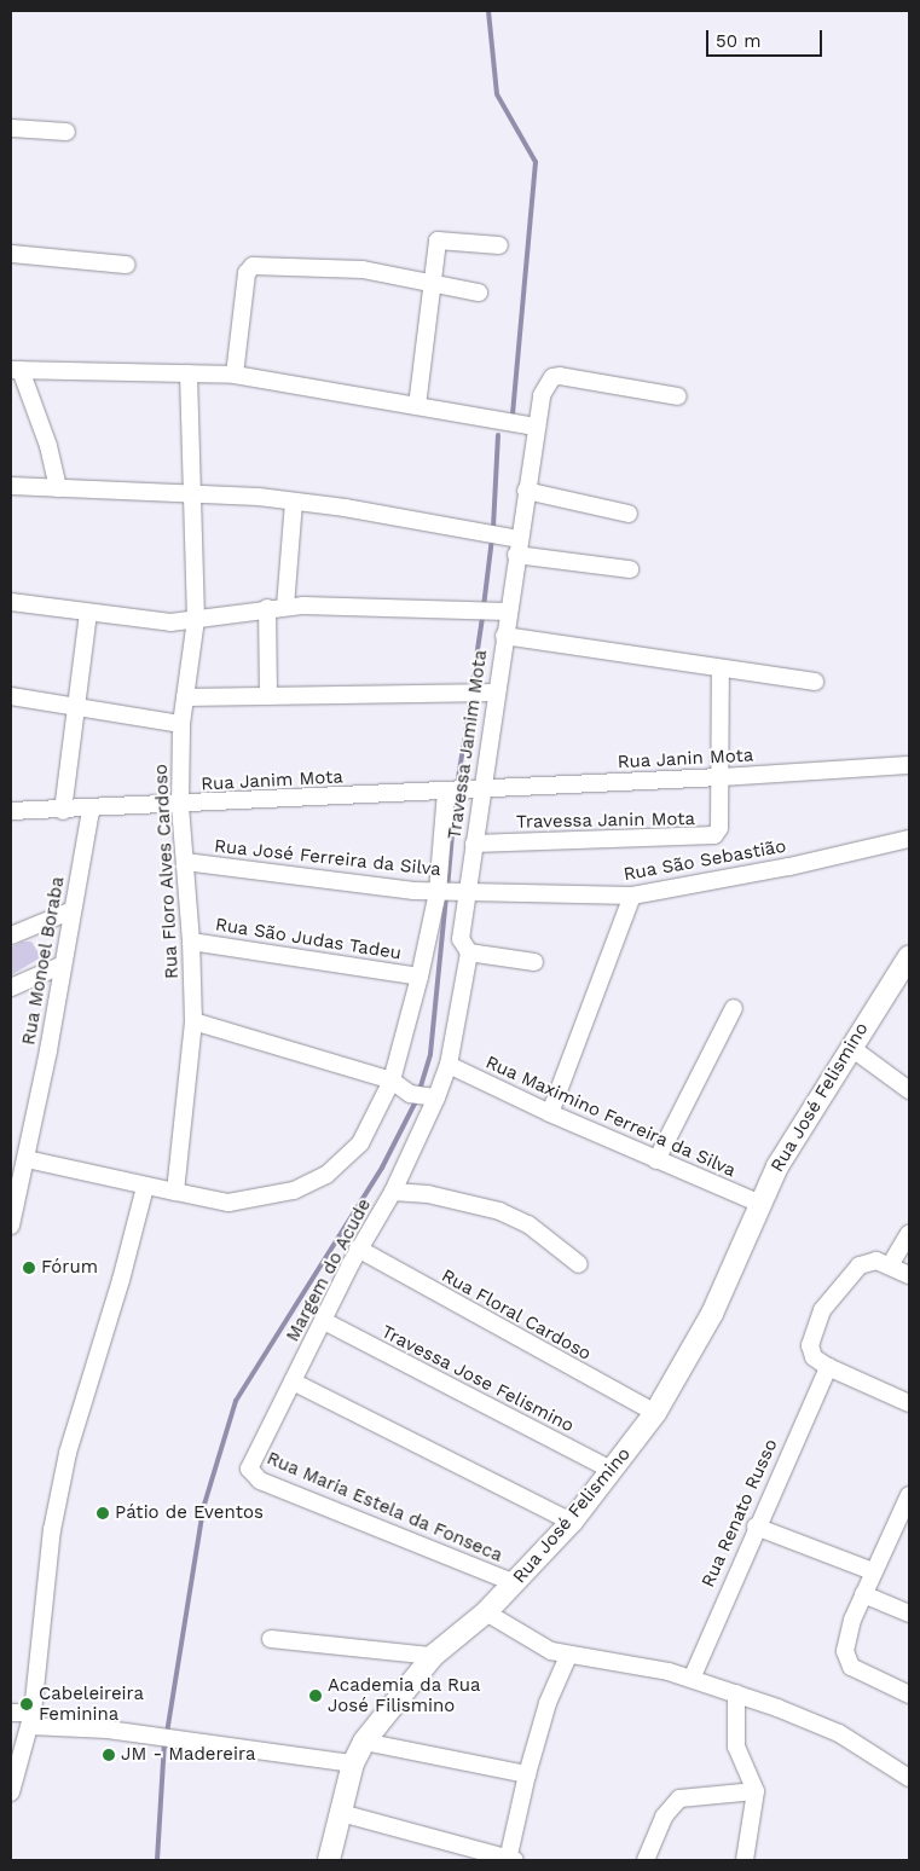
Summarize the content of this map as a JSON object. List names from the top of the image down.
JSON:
{
  "streets": {
    "street": [
      "Travessa Jamim Mota",
      "Rua Janin Mota",
      "Rua Janim Mota",
      "Travessa Janin Mota",
      "Rua José Ferreira da Silva",
      "Rua São Sebastião",
      "Rua Floro Alves Cardoso",
      "Rua São Judas Tadeu",
      "Rua Monoel Boraba",
      "Rua José Felismino",
      "Rua Maximino Ferreira da Silva",
      "Margem do Acude",
      "Rua Floral Cardoso",
      "Travessa Jose Felismino",
      "Rua Maria Estela da Fonseca",
      "Rua Renato Russo"
    ]
  },
  "crossings": [
    ["Travessa Jamim Mota", "Rua Janin Mota"],
    ["Travessa Jamim Mota", "Travessa Janin Mota"],
    ["Travessa Jamim Mota", "Rua José Ferreira da Silva"],
    ["Travessa Jamim Mota", "Rua São Sebastião"],
    ["Rua Janin Mota", "Rua Janim Mota"],
    ["Rua Janin Mota", "Travessa Janin Mota"],
    ["Rua Janim Mota", "Rua Floro Alves Cardoso"],
    ["Rua Janim Mota", "Rua Monoel Boraba"],
    ["Rua José Ferreira da Silva", "Rua São Sebastião"],
    ["Rua José Ferreira da Silva", "Rua Floro Alves Cardoso"],
    ["Rua Floro Alves Cardoso", "Rua São Judas Tadeu"],
    ["Rua José Felismino", "Rua Maximino Ferreira da Silva"],
    ["Rua José Felismino", "Rua Floral Cardoso"],
    ["Rua José Felismino", "Travessa Jose Felismino"],
    ["Rua José Felismino", "Rua Maria Estela da Fonseca"],
    ["Rua Maximino Ferreira da Silva", "Margem do Acude"],
    ["Margem do Acude", "Rua Floral Cardoso"],
    ["Margem do Acude", "Travessa Jose Felismino"],
    ["Margem do Acude", "Rua Maria Estela da Fonseca"]
  ],
  "places": [
    "Fórum",
    "Pátio de Eventos",
    "Academia da Rua José Filismino",
    "Cabeleireira Feminina",
    "JM - Madereira"
  ],
  "scale_bar": "50 m"
}
